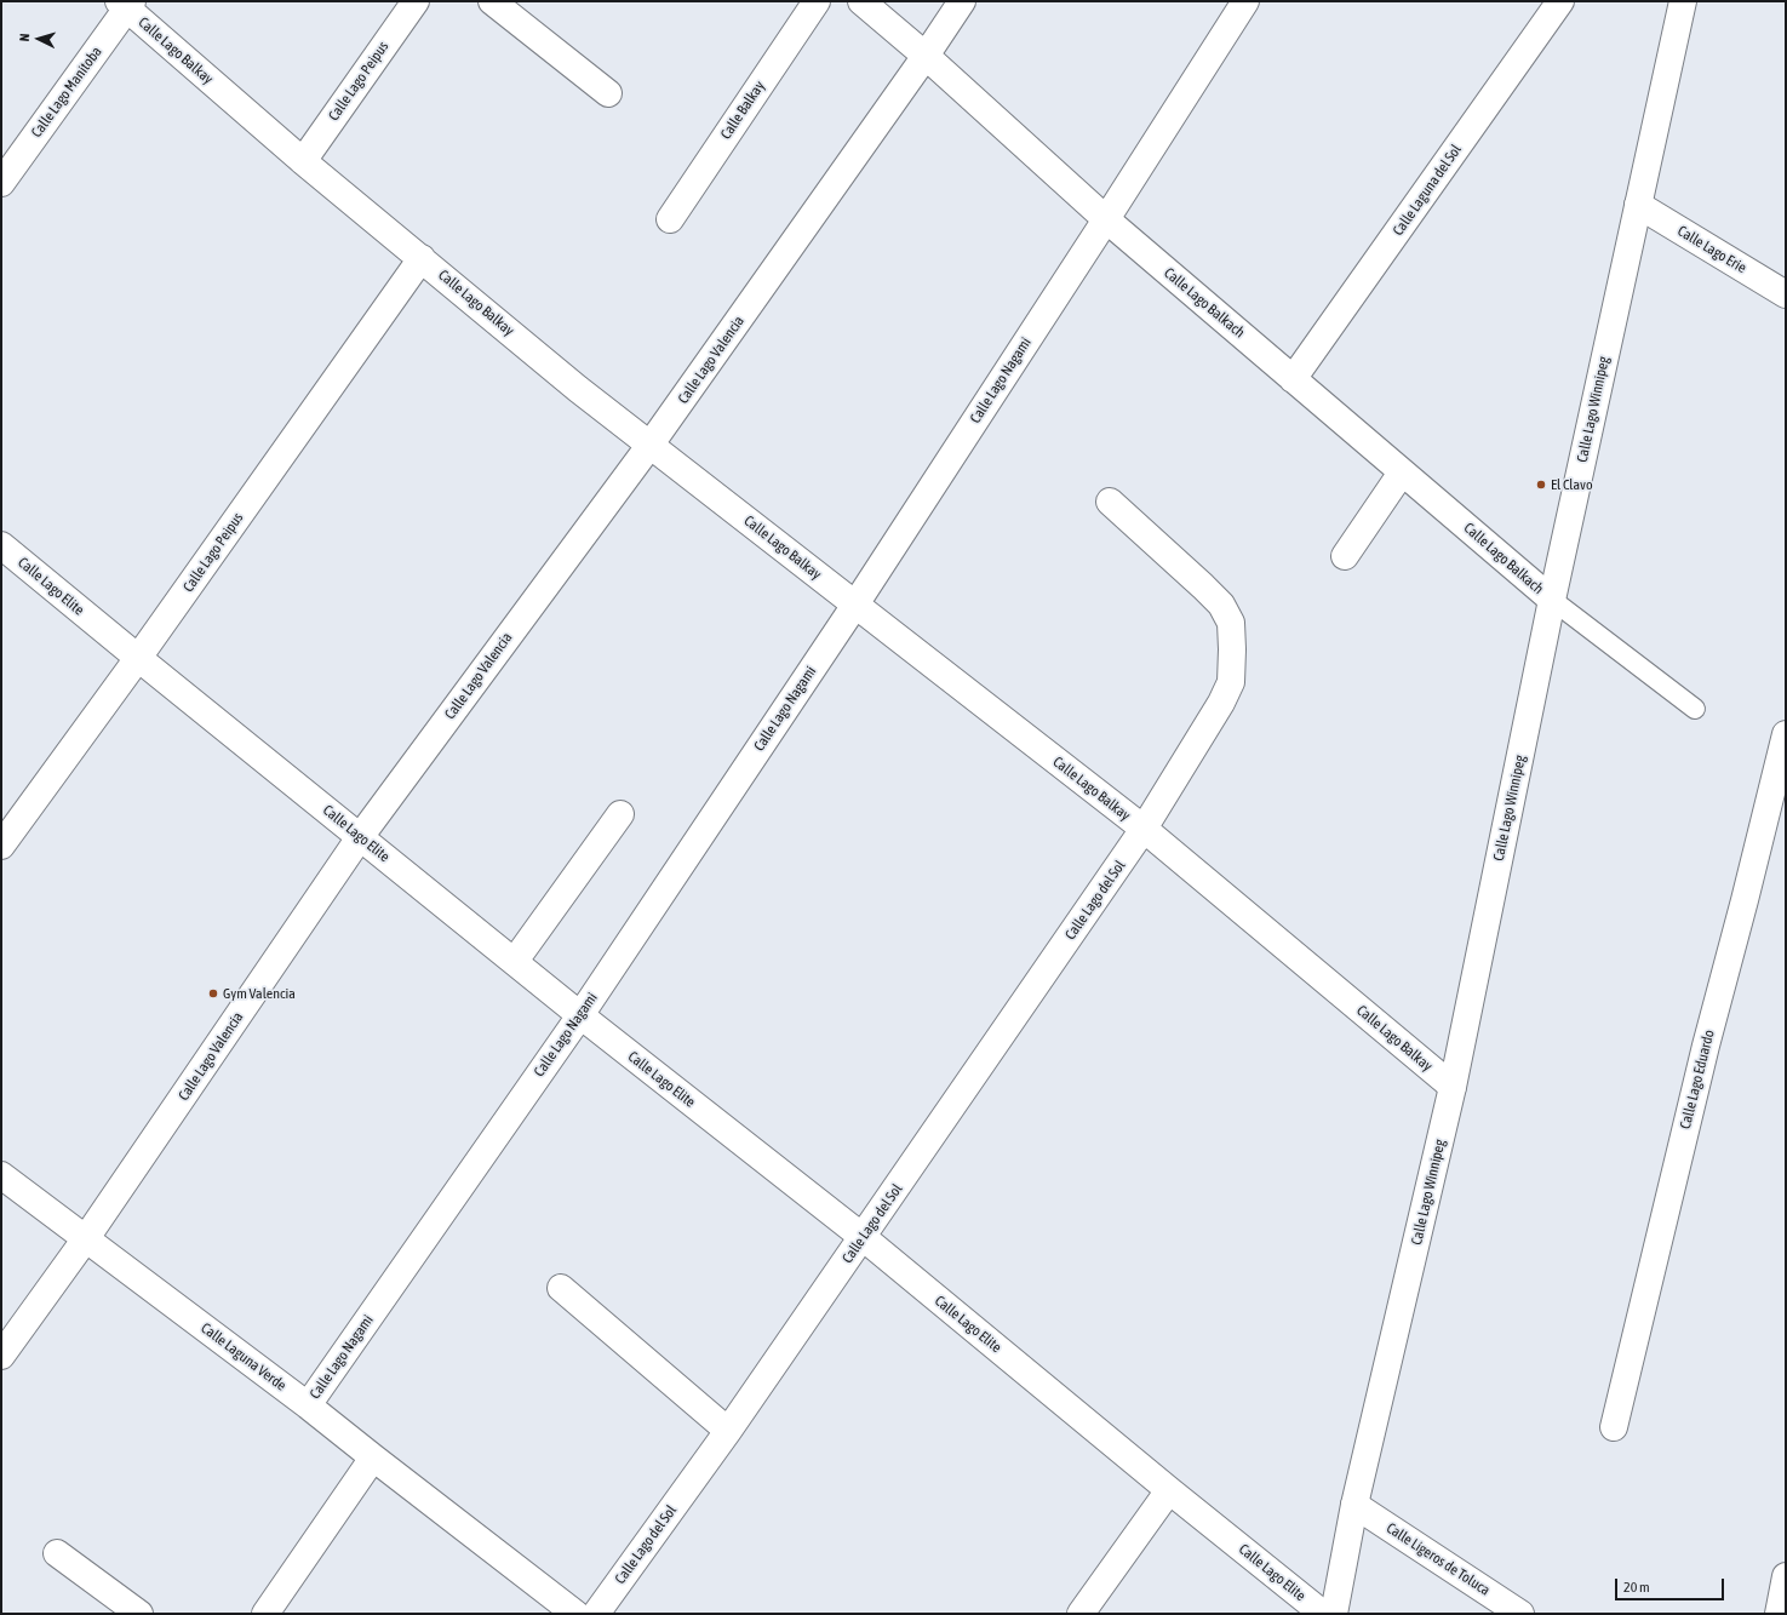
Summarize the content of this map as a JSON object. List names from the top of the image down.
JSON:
{
  "streets": {
    "street": [
      "Calle Lago Balkay",
      "Calle Lago Peipus",
      "Calle Lago Manitoba",
      "Calle Balkay",
      "Calle Laguna del Sol",
      "Calle Lago Erie",
      "Calle Lago Balkach",
      "Calle Lago Valencia",
      "Calle Lago Nagami",
      "Calle Lago Winnipeg",
      "Calle Lago Elite",
      "Calle Lago del Sol",
      "Calle Lago Eduardo",
      "Calle Laguna Verde",
      "Calle Ligeros de Toluca"
    ]
  },
  "crossings": [
    ["Calle Lago Balkay", "Calle Lago Peipus"],
    ["Calle Lago Balkay", "Calle Lago Manitoba"],
    ["Calle Lago Balkay", "Calle Lago Valencia"],
    ["Calle Lago Balkay", "Calle Lago Nagami"],
    ["Calle Lago Balkay", "Calle Lago Winnipeg"],
    ["Calle Lago Balkay", "Calle Lago del Sol"],
    ["Calle Lago Peipus", "Calle Lago Elite"],
    ["Calle Laguna del Sol", "Calle Lago Balkach"],
    ["Calle Lago Erie", "Calle Lago Winnipeg"],
    ["Calle Lago Balkach", "Calle Lago Valencia"],
    ["Calle Lago Balkach", "Calle Lago Nagami"],
    ["Calle Lago Balkach", "Calle Lago Winnipeg"],
    ["Calle Lago Valencia", "Calle Lago Elite"],
    ["Calle Lago Valencia", "Calle Laguna Verde"],
    ["Calle Lago Nagami", "Calle Lago Elite"],
    ["Calle Lago Nagami", "Calle Laguna Verde"],
    ["Calle Lago Winnipeg", "Calle Ligeros de Toluca"],
    ["Calle Lago Elite", "Calle Lago del Sol"]
  ],
  "places": ["El Clavo", "Gym Valencia"],
  "scale_bar": "20 m",
  "north": "left"
}
